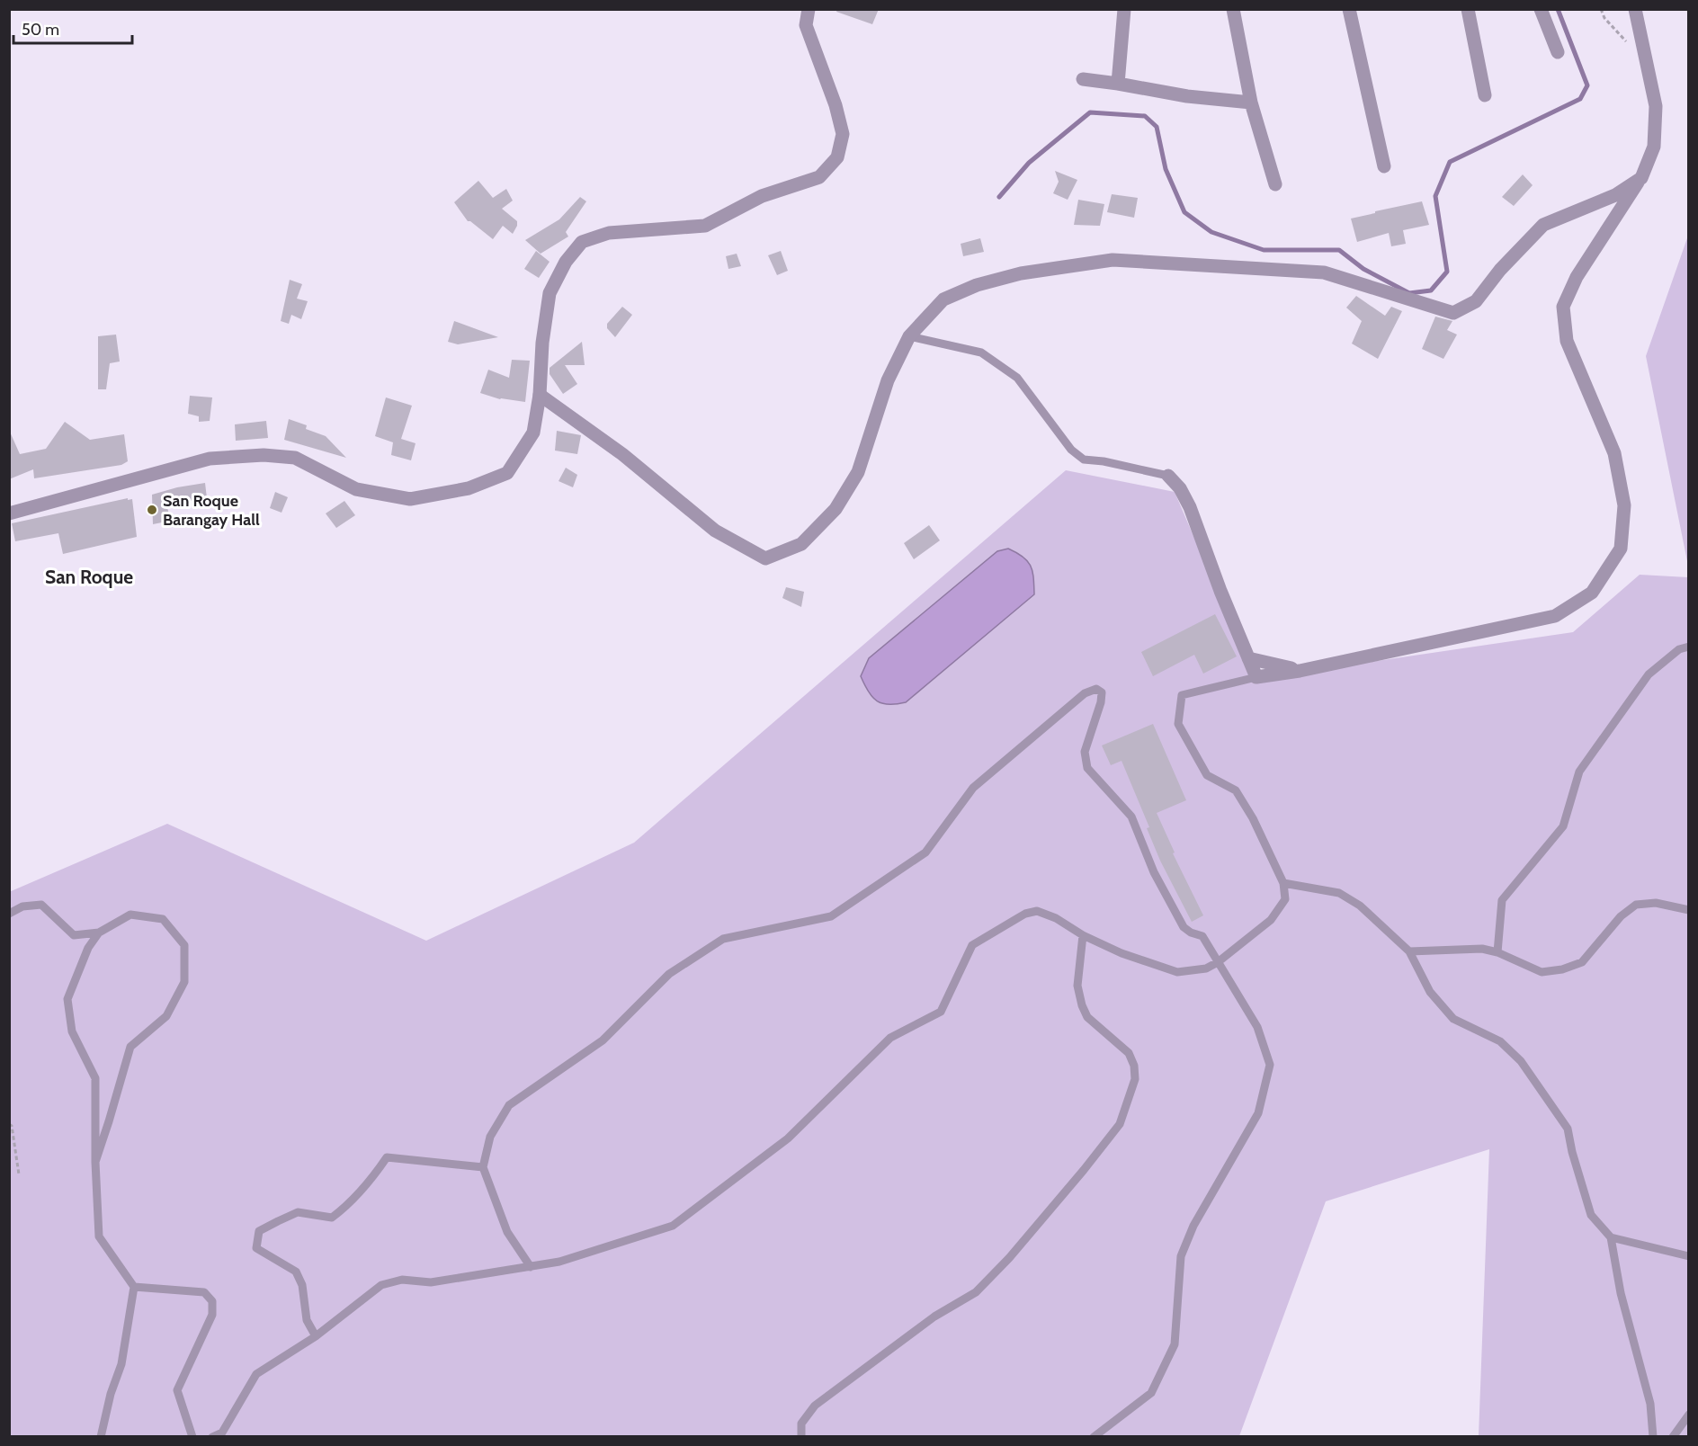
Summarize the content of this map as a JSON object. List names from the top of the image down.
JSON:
{
  "districts": ["San Roque"],
  "places": ["San Roque Barangay Hall"],
  "scale_bar": "50 m"
}
